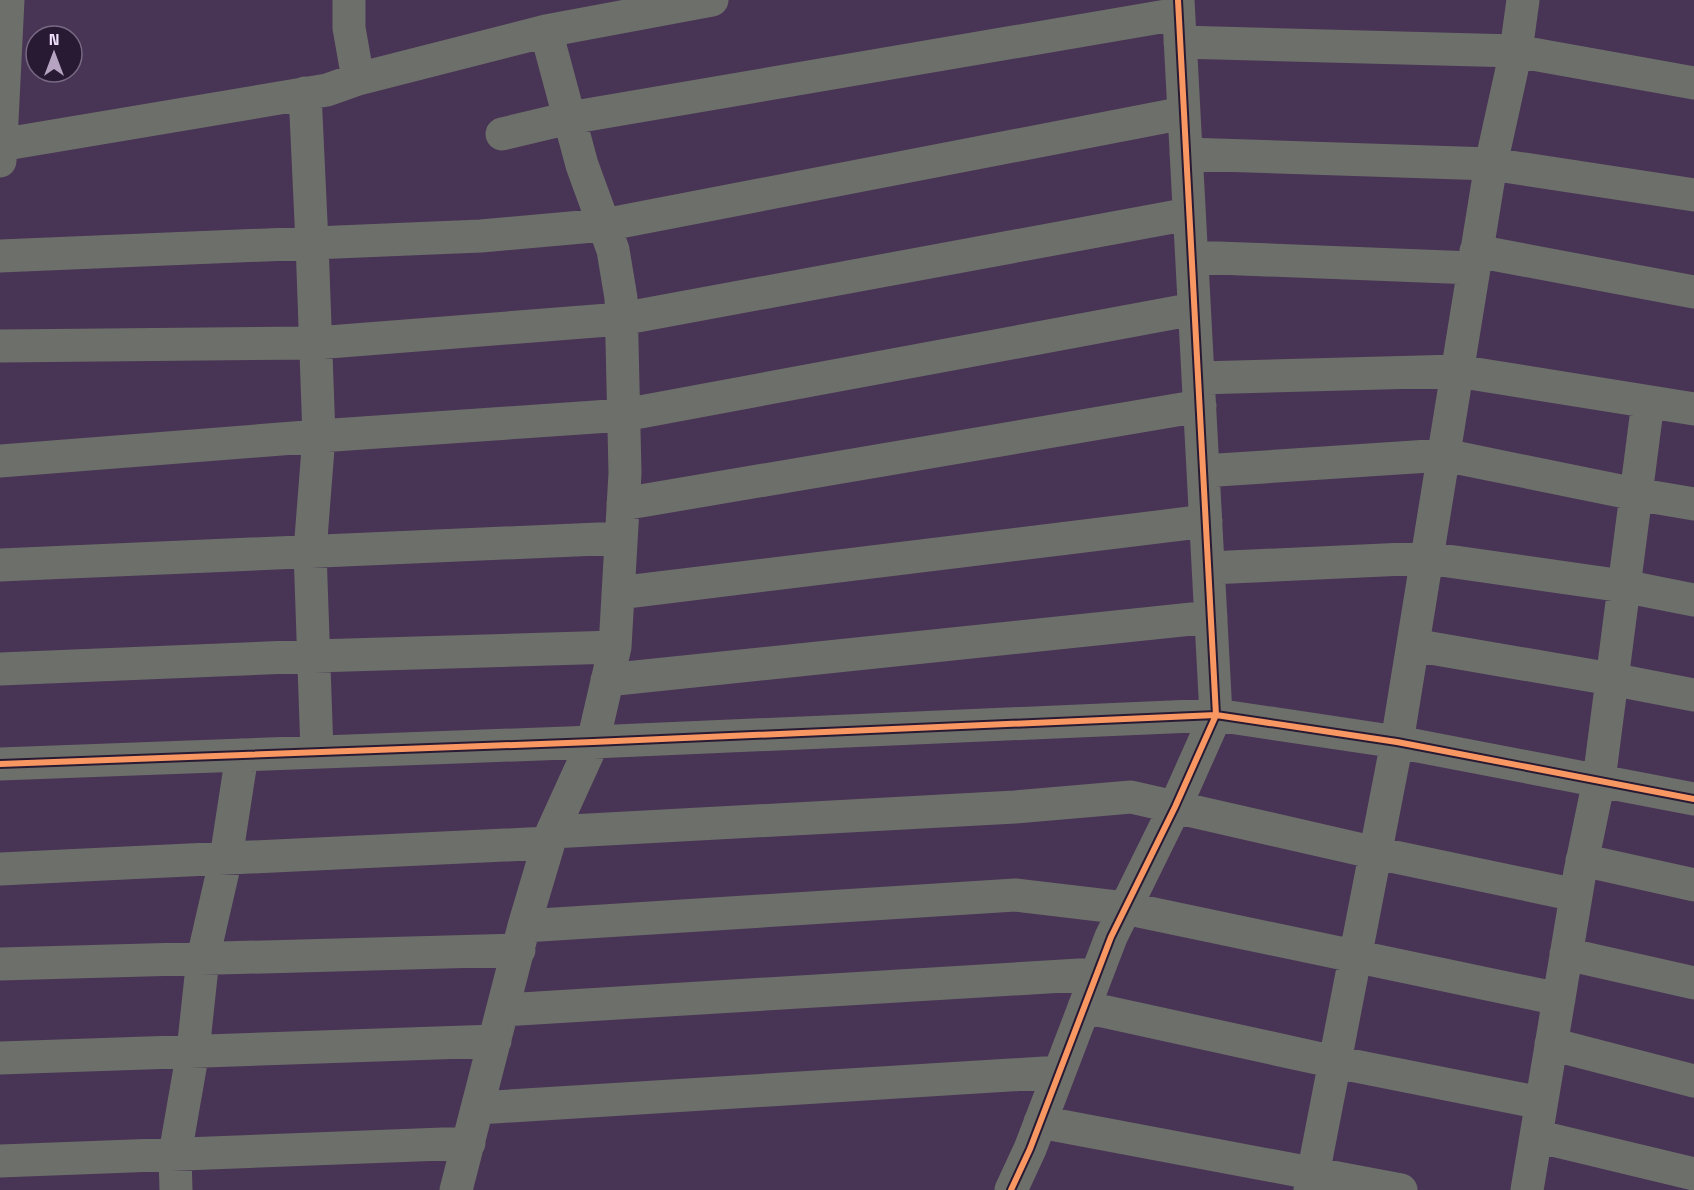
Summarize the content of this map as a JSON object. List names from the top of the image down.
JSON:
{
  "north": "top"
}
